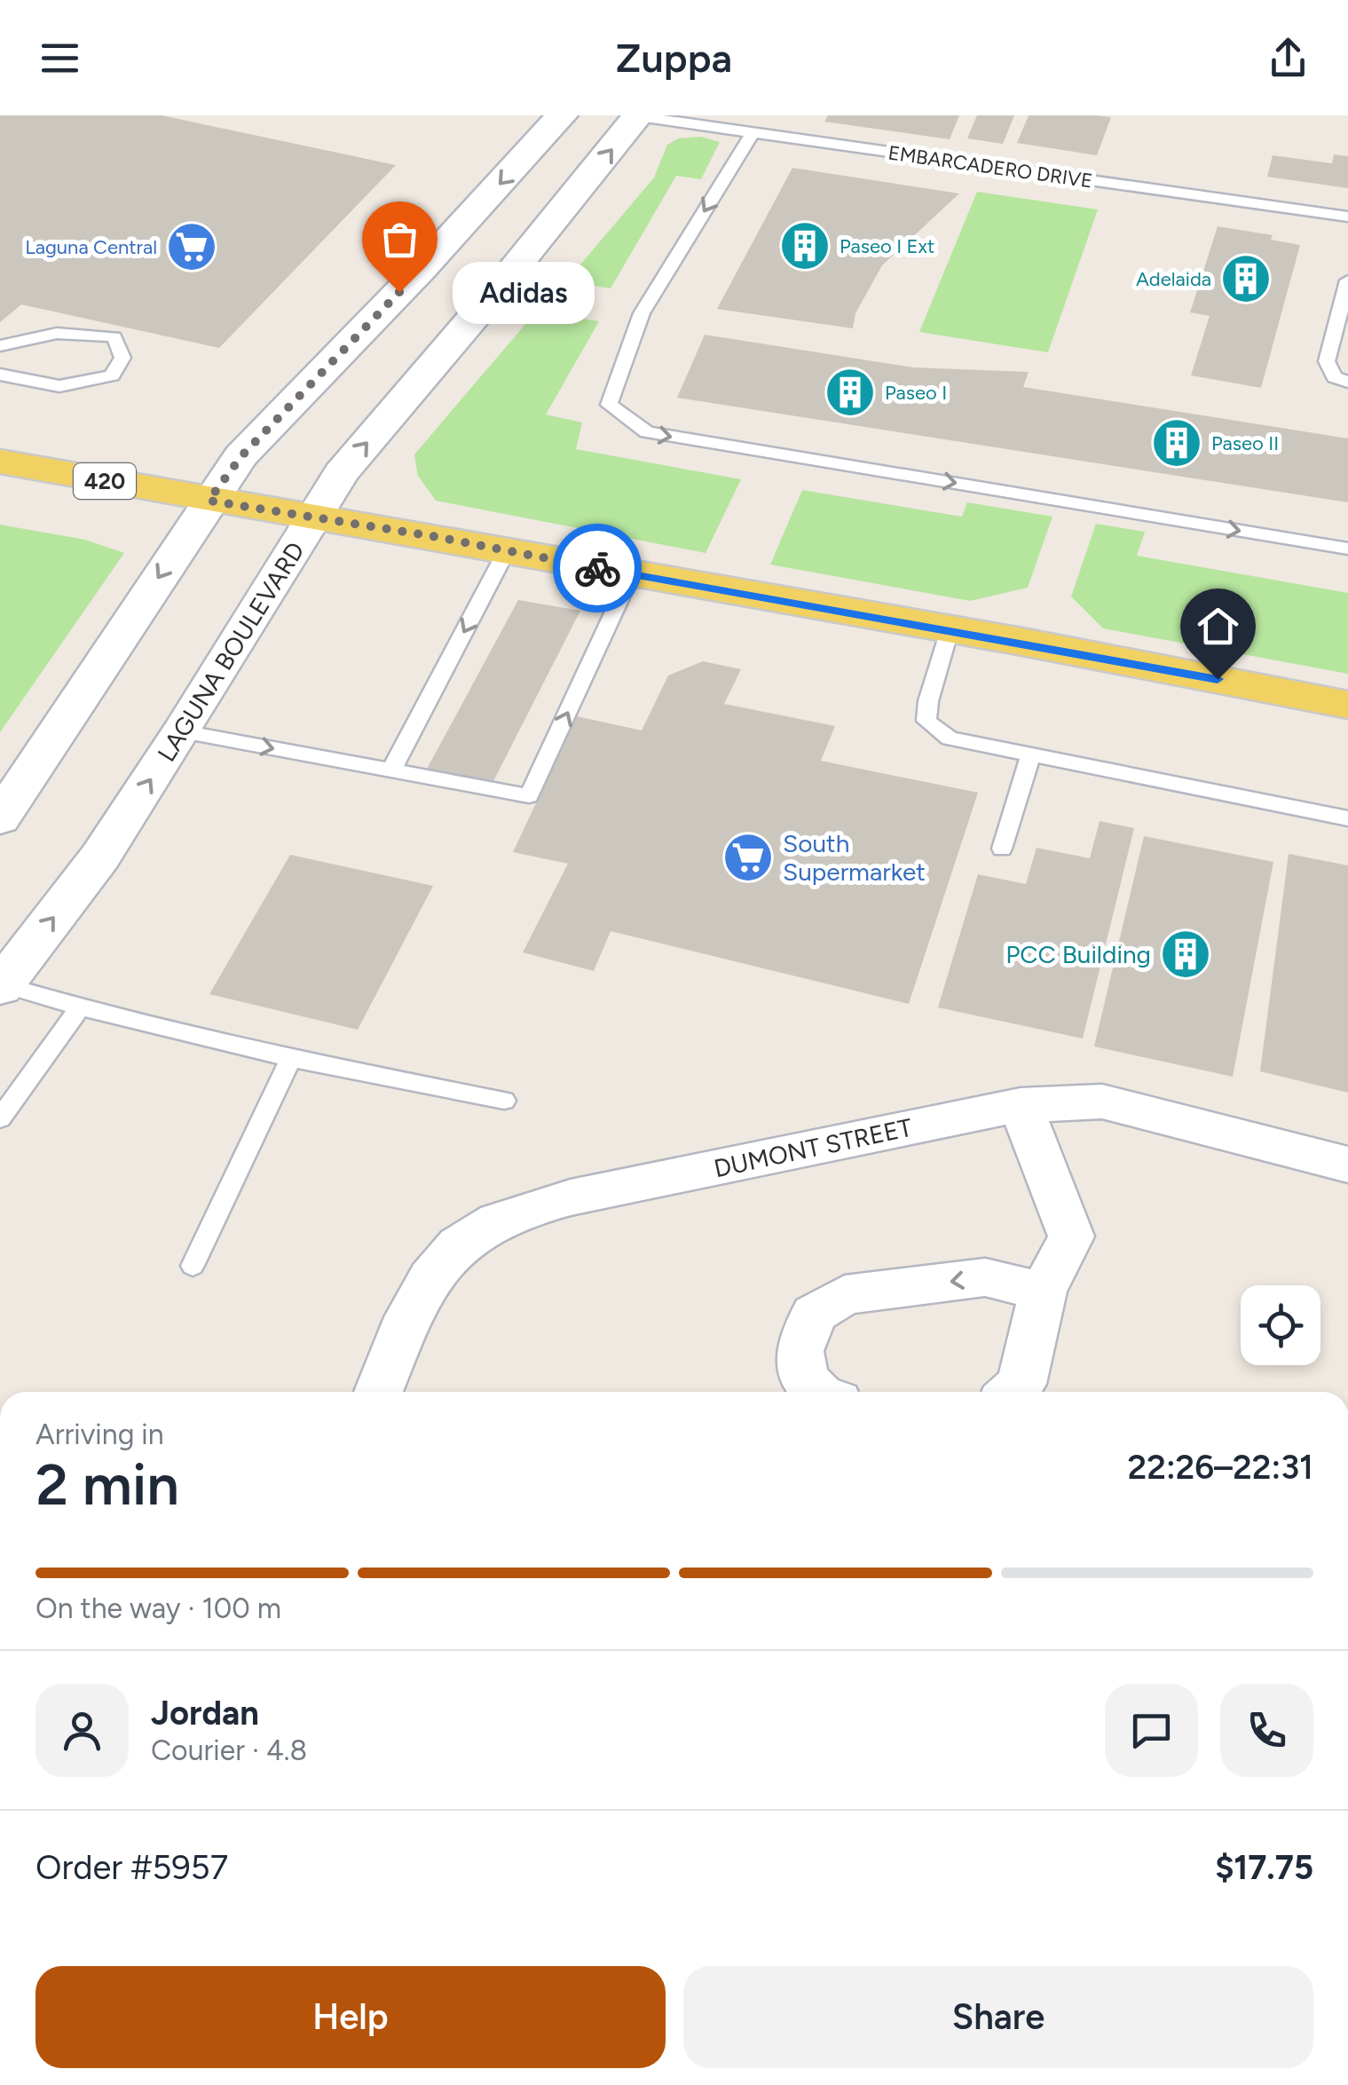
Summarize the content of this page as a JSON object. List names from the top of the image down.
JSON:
{
  "streets": {
    "main road": ["420", "LAGUNA BOULEVARD"],
    "street": ["DUMONT STREET"],
    "lane": ["EMBARCADERO DRIVE"]
  },
  "crossings": [
    ["EMBARCADERO DRIVE", "LAGUNA BOULEVARD"],
    ["420", "LAGUNA BOULEVARD"]
  ],
  "places": {
    "building": [
      "Paseo I Ext",
      "Adelaida",
      "Paseo I",
      "Paseo II",
      "PCC Building"
    ],
    "supermarket": ["Laguna Central", "South Supermarket"],
    "other": ["Adidas"]
  },
  "page": {
    "header": "Zuppa",
    "bubble": "Adidas",
    "heading": ["2 min", "Arriving in", "22:26–22:31"],
    "panel": [
      "Jordan",
      "Courier · 4.8",
      "Order #5957",
      "$17.75"
    ],
    "bar": "On the way · 100 m",
    "buttons": ["Help", "Share"]
  }
}
